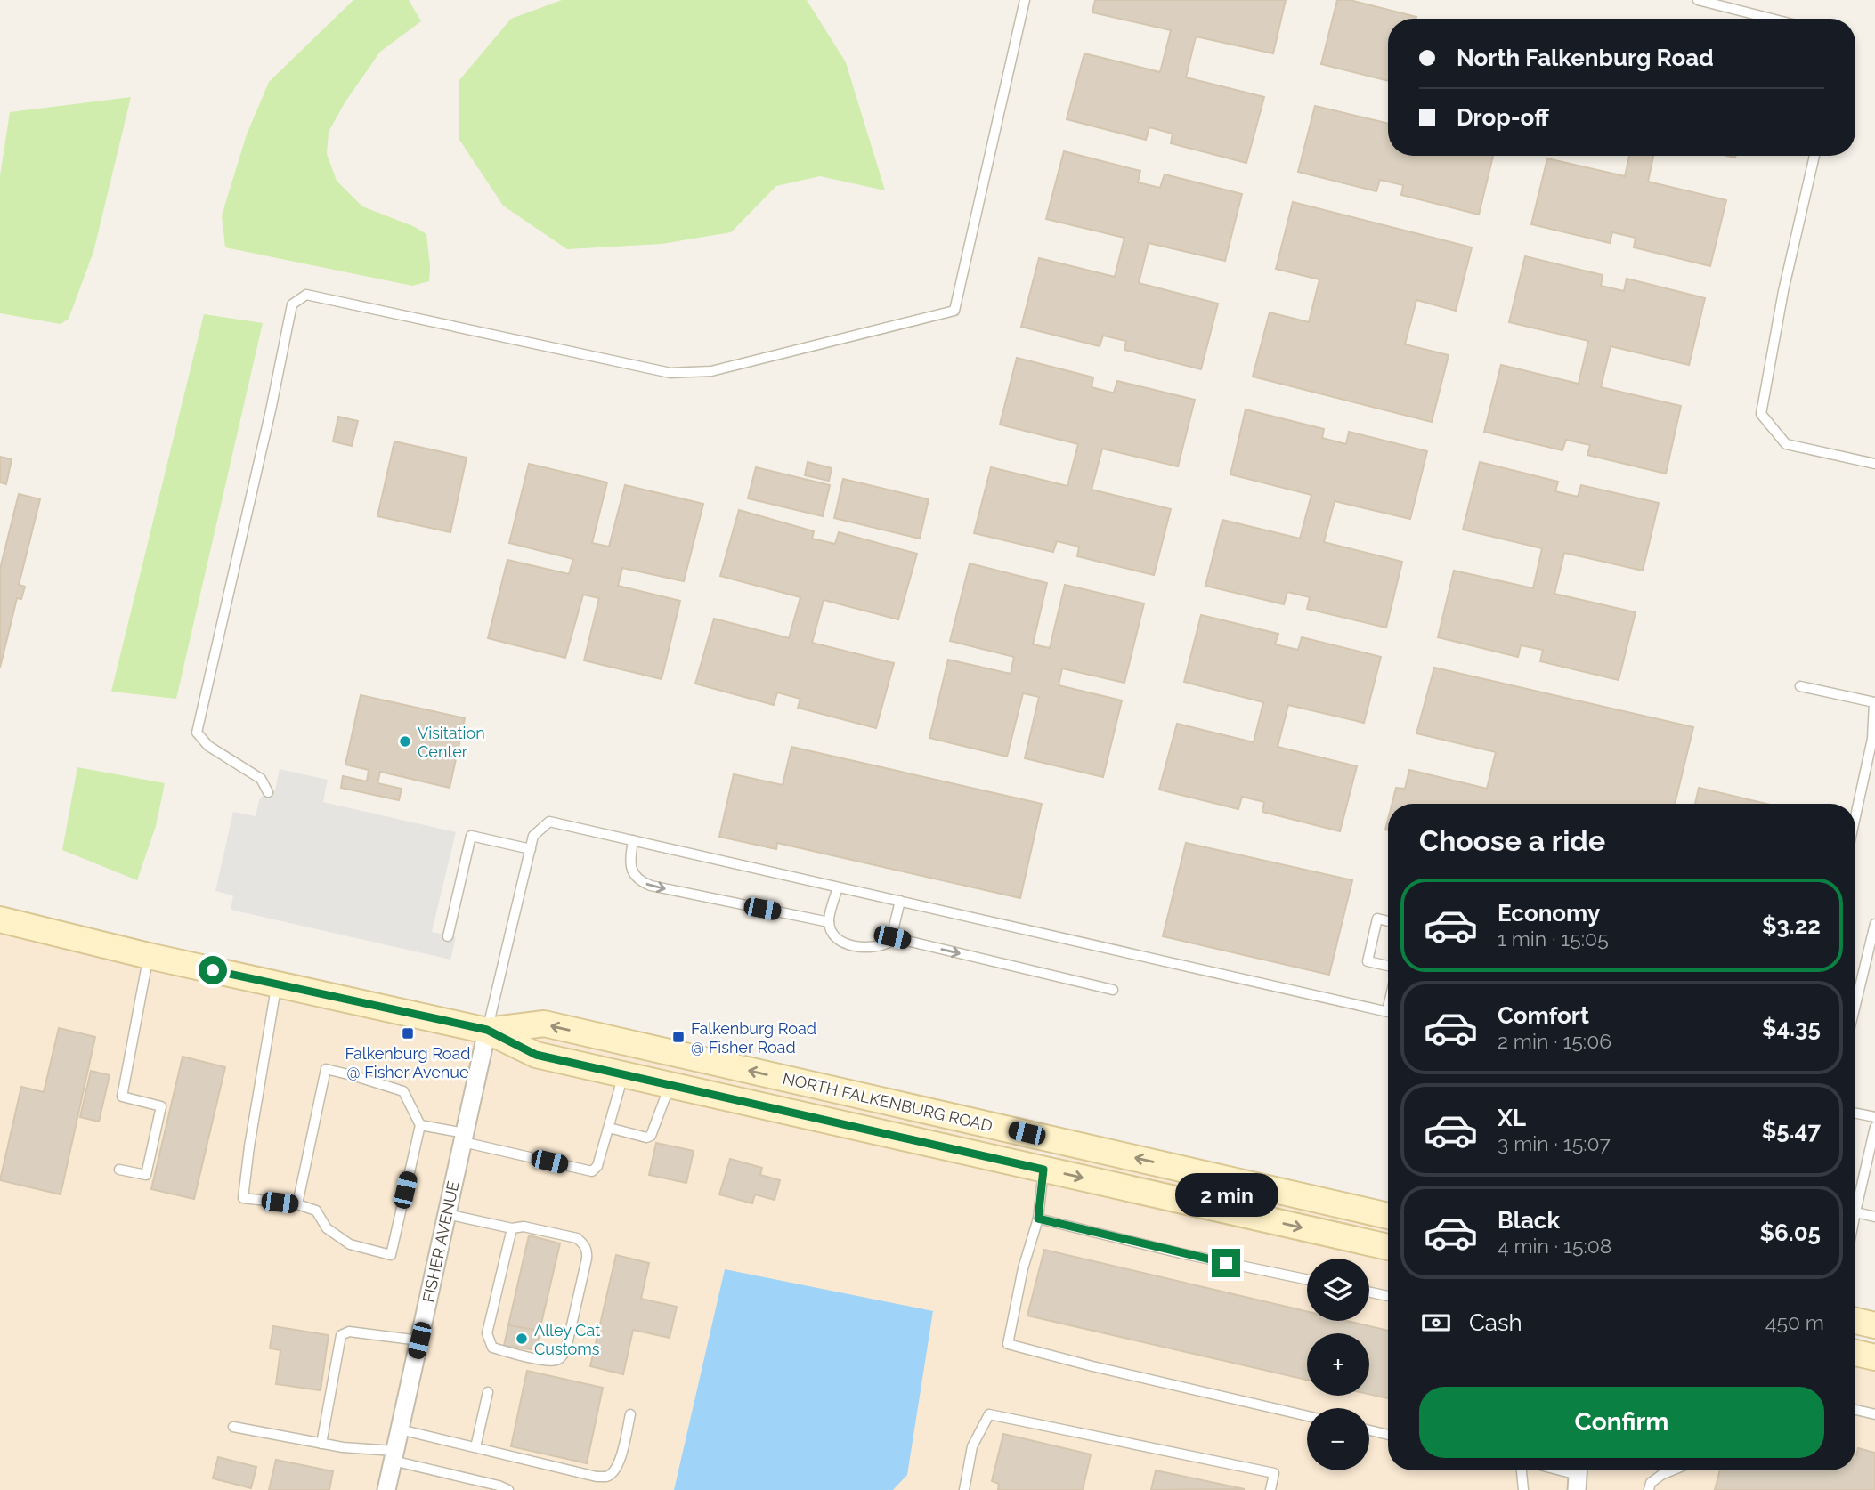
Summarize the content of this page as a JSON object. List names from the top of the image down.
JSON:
{
  "streets": {
    "street": ["NORTH FALKENBURG ROAD", "FISHER AVENUE"]
  },
  "crossings": [
    ["NORTH FALKENBURG ROAD", "FISHER AVENUE"]
  ],
  "places": {
    "other": ["Visitation Center", "Alley Cat Customs"],
    "transit": ["Falkenburg Road @ Fisher Avenue", "Falkenburg Road @ Fisher Road"]
  },
  "page": {
    "banner": ["North Falkenburg Road", "Drop-off"],
    "heading": "Choose a ride",
    "list": [
      {
        "name": "Economy",
        "note": "1 min · 15:05",
        "value": "$3.22"
      },
      {
        "name": "Comfort",
        "note": "2 min · 15:06",
        "value": "$4.35"
      },
      {
        "name": "XL",
        "note": "3 min · 15:07",
        "value": "$5.47"
      },
      {
        "name": "Black",
        "note": "4 min · 15:08",
        "value": "$6.05"
      }
    ],
    "bubble": "2 min",
    "map_buttons": ["+", "−"],
    "pay": ["Cash", "450 m"],
    "buttons": "Confirm"
  }
}
